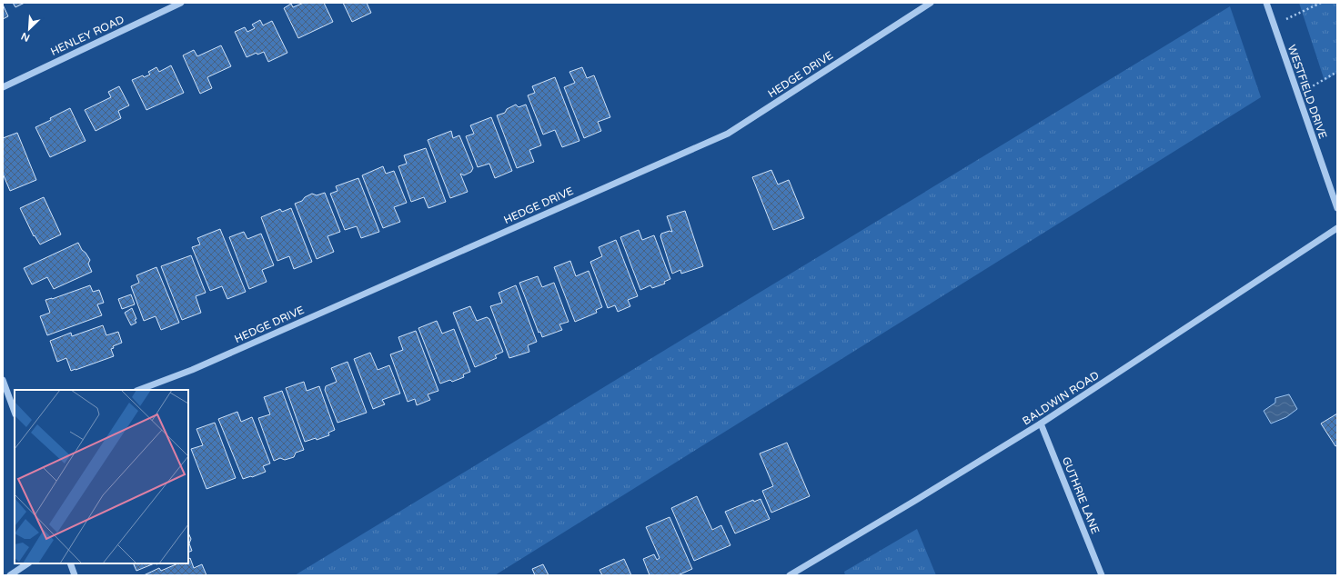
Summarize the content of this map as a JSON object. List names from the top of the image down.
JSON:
{
  "streets": {
    "street": [
      "HENLEY ROAD",
      "HEDGE DRIVE",
      "WESTFIELD DRIVE",
      "BALDWIN ROAD",
      "GUTHRIE LANE"
    ]
  },
  "crossings": [
    ["BALDWIN ROAD", "GUTHRIE LANE"]
  ],
  "north": "bottom left"
}
